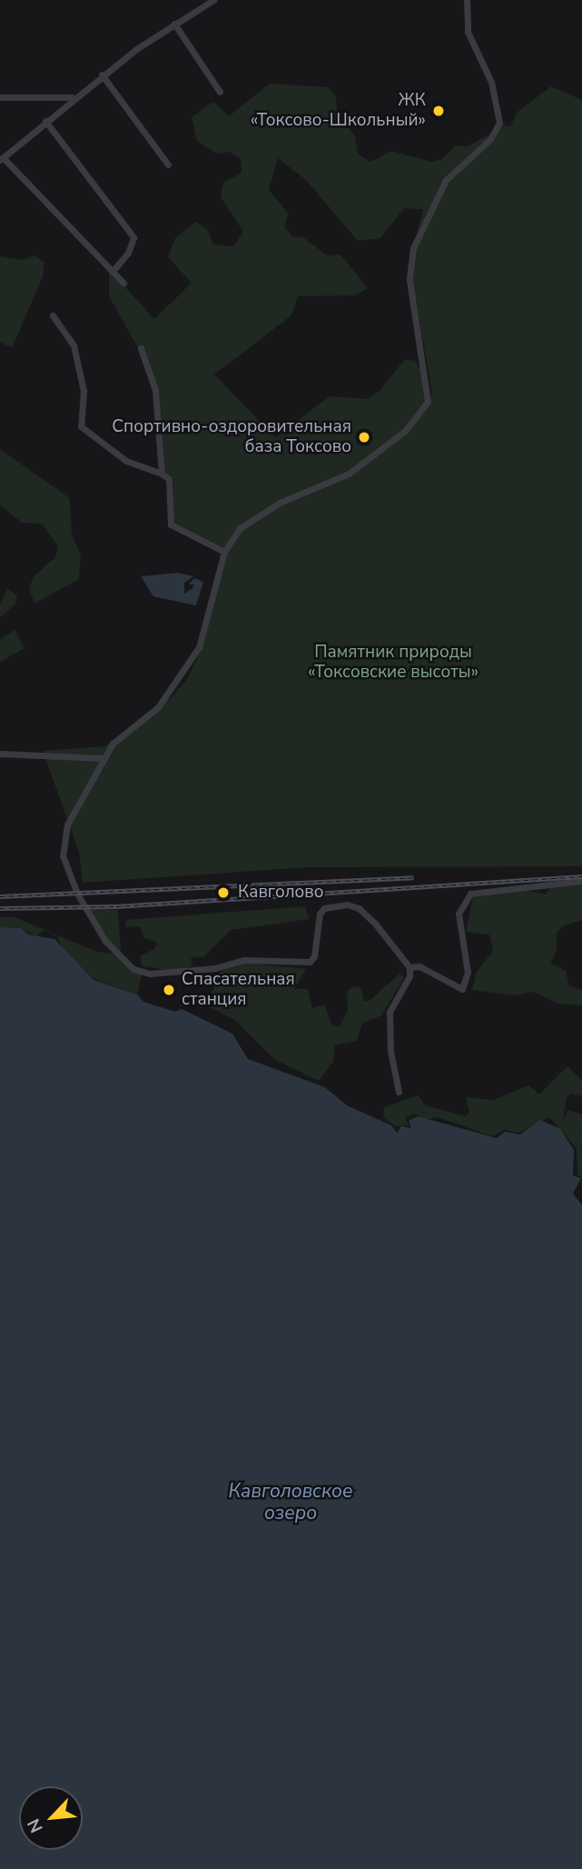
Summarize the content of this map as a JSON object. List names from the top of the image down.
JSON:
{
  "water": ["Кавголовское озеро"],
  "parks": ["Памятник природы «Токсовские высоты»"],
  "places": [
    "ЖК «Токсово-Школьный»",
    "Спортивно-оздоровительная база Токсово",
    "Кавголово",
    "Спасательная станция"
  ],
  "north": "bottom left"
}
